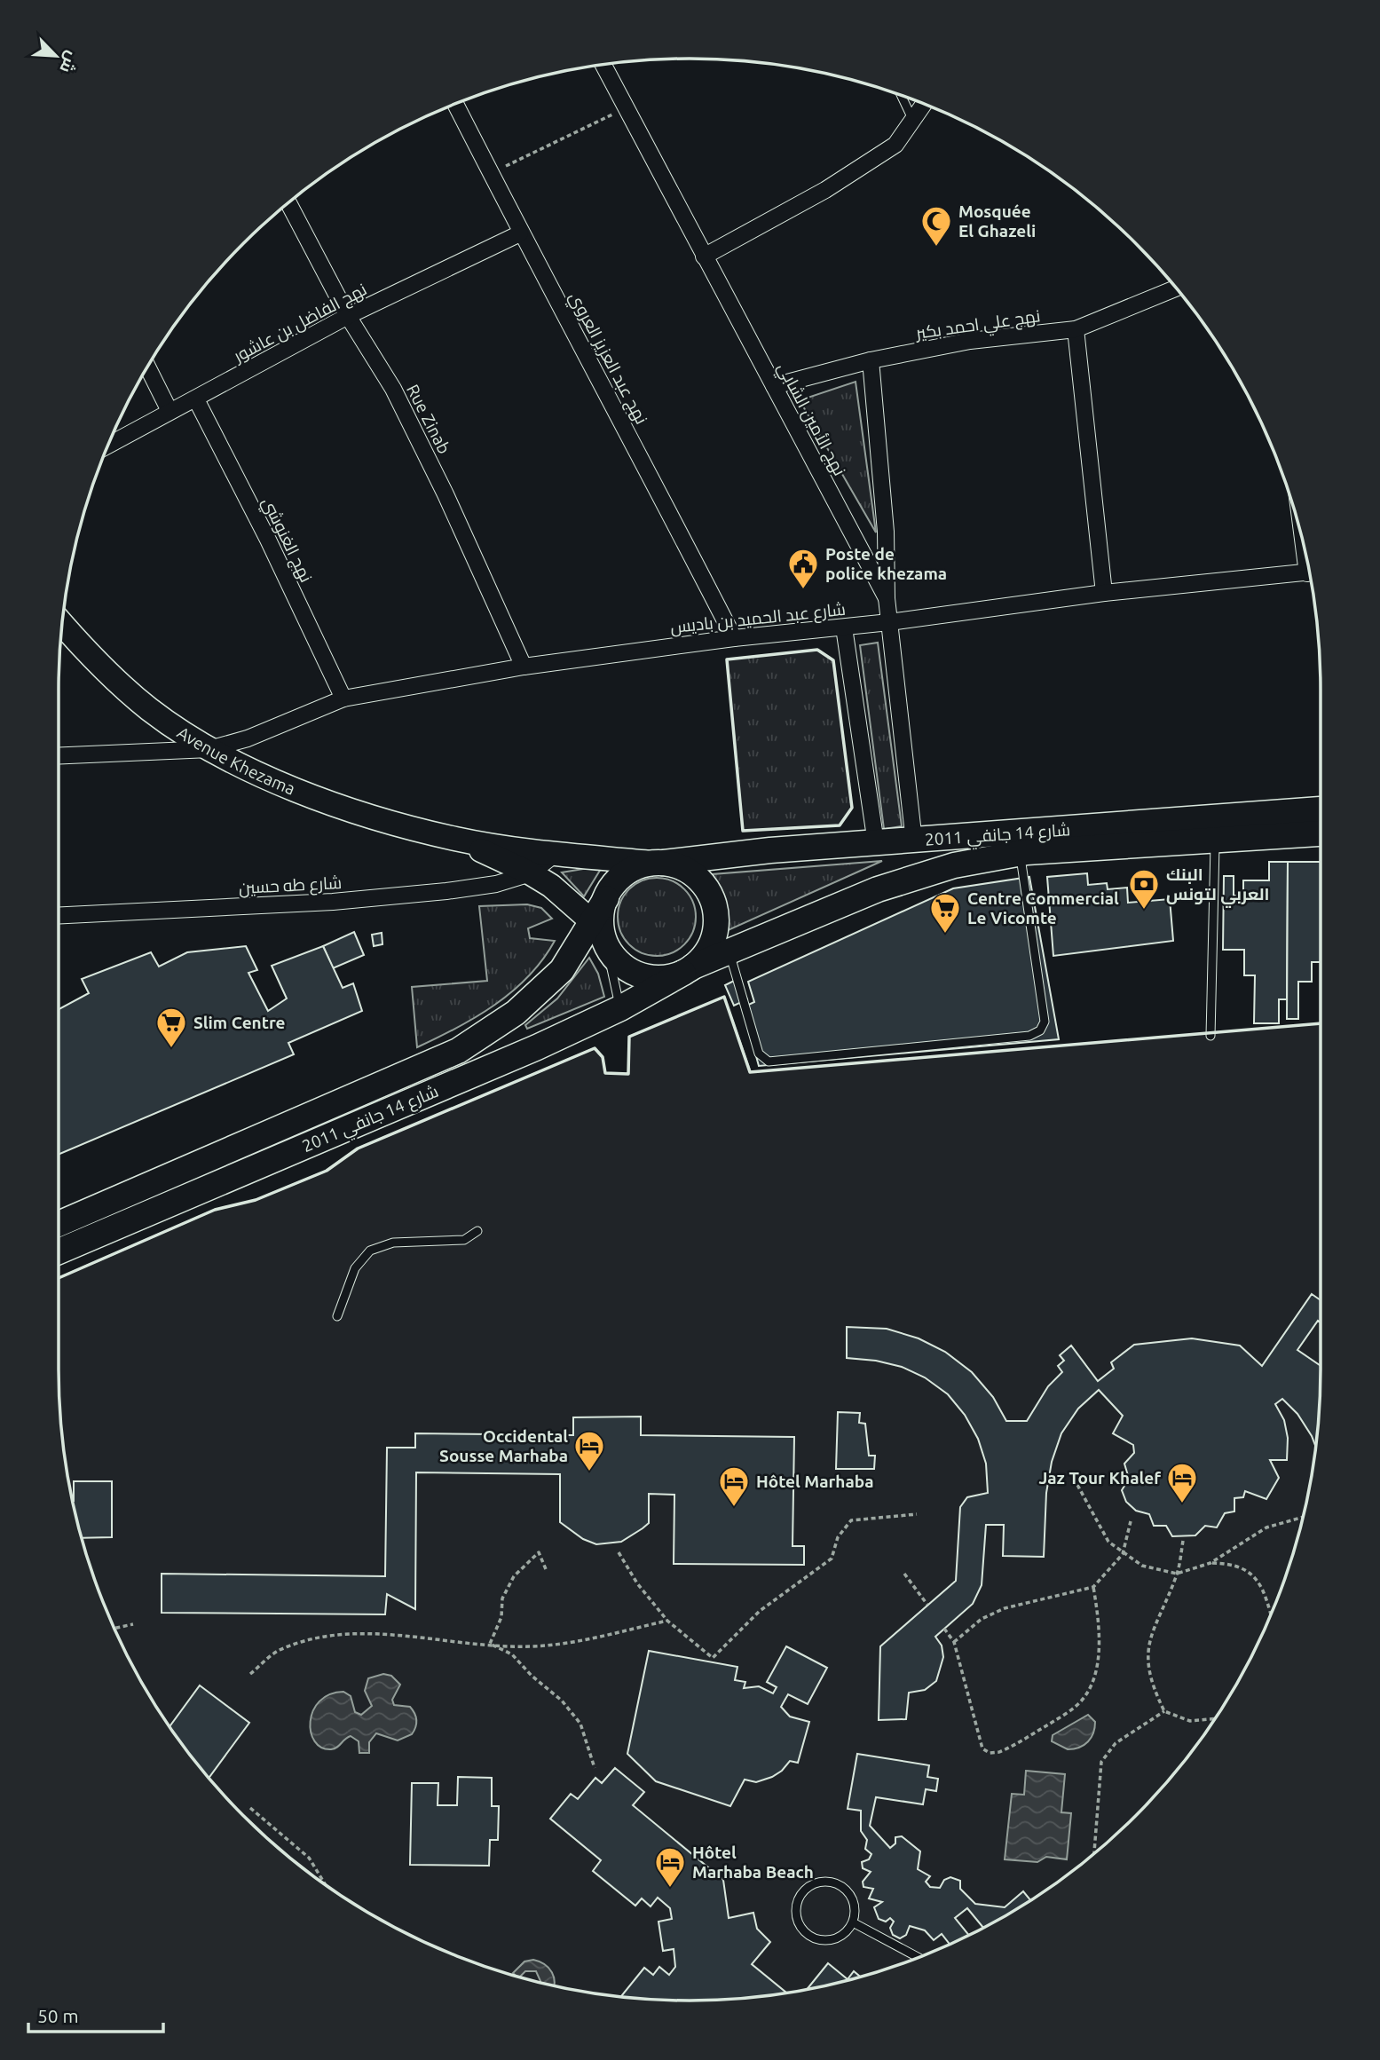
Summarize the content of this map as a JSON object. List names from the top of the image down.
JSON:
{
  "streets": {
    "main road": ["Avenue Khezama", "شارع 14 جانفي 2011"],
    "street": [
      "نهج الفاضل بن عاشور",
      "نهج علي احمد بكير",
      "نهج عبد العزيز العروي",
      "Rue Zinab",
      "نهج الأمين الشابي",
      "نهج الغنوشي",
      "شارع عبد الحميد بن باديس",
      "شارع طه حسين"
    ]
  },
  "crossings": [
    ["نهج الفاضل بن عاشور", "نهج عبد العزيز العروي"],
    ["نهج الفاضل بن عاشور", "Rue Zinab"],
    ["نهج الفاضل بن عاشور", "نهج الغنوشي"],
    ["نهج علي احمد بكير", "نهج الأمين الشابي"],
    ["نهج عبد العزيز العروي", "شارع عبد الحميد بن باديس"],
    ["Rue Zinab", "شارع عبد الحميد بن باديس"],
    ["نهج الغنوشي", "شارع عبد الحميد بن باديس"],
    ["شارع عبد الحميد بن باديس", "Avenue Khezama"],
    ["Avenue Khezama", "شارع 14 جانفي 2011"],
    ["Avenue Khezama", "شارع طه حسين"]
  ],
  "places": {
    "mosque": ["Mosquée El Ghazeli"],
    "public building": ["Poste de police khezama"],
    "bank": ["البنك العربي لتونس"],
    "supermarket": ["Centre Commercial Le Vicomte", "Slim Centre"],
    "hotel": [
      "Occidental Sousse Marhaba",
      "Jaz Tour Khalef",
      "Hôtel Marhaba",
      "Hôtel Marhaba Beach"
    ]
  },
  "scale_bar": "50 m",
  "north": "bottom right"
}
